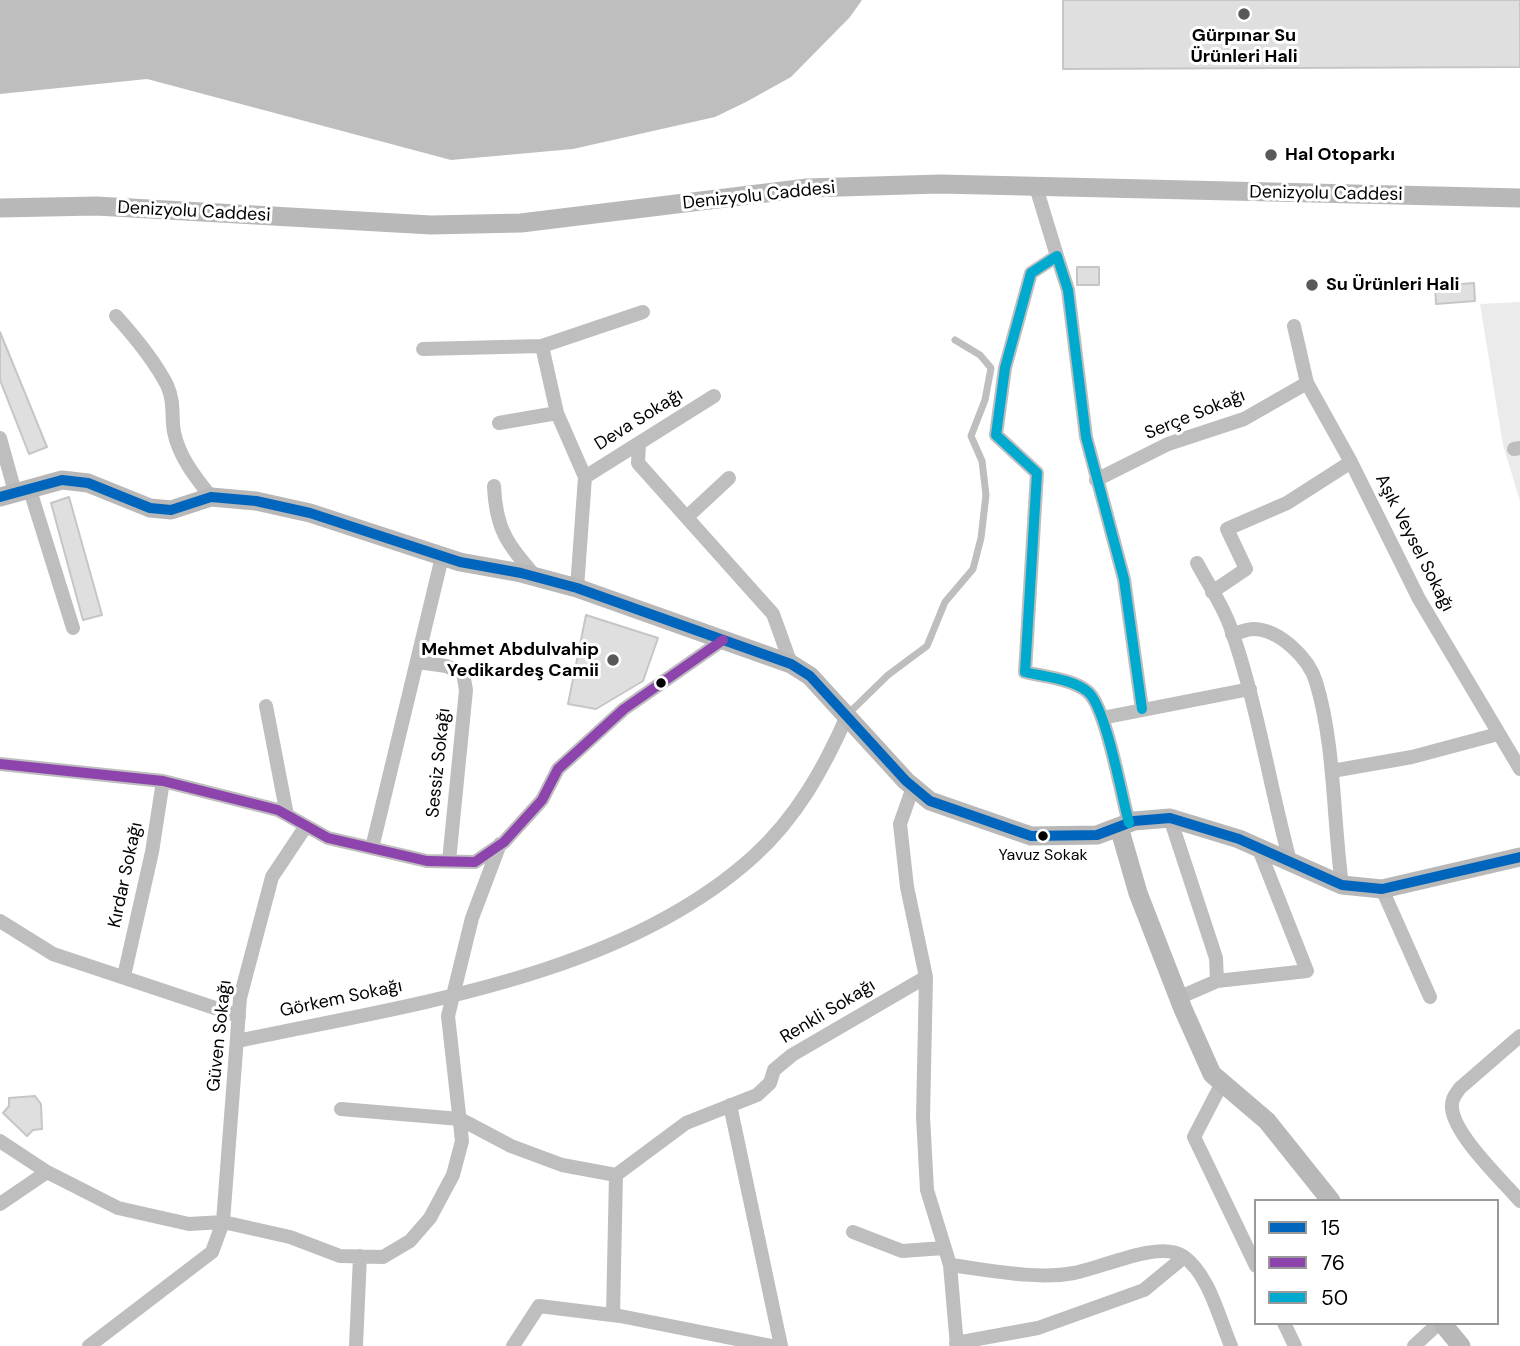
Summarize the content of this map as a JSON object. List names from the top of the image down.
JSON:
{
  "streets": {
    "street": [
      "Denizyolu Caddesi",
      "Serçe Sokağı",
      "Deva Sokağı",
      "Aşık Veysel Sokağı",
      "Sessiz Sokağı",
      "Kırdar Sokağı",
      "Görkem Sokağı",
      "Renkli Sokağı",
      "Güven Sokağı"
    ]
  },
  "crossings": [
    ["Serçe Sokağı", "Aşık Veysel Sokağı"],
    ["Görkem Sokağı", "Güven Sokağı"]
  ],
  "places": [
    "Gürpınar Su Ürünleri Hali",
    "Hal Otoparkı",
    "Su Ürünleri Hali",
    "Mehmet Abdulvahip Yedikardeş Camii",
    "Yavuz Sokak"
  ],
  "lines": ["transit line 50", "transit line 15", "transit line 76"],
  "legend": ["15", "76", "50"]
}
